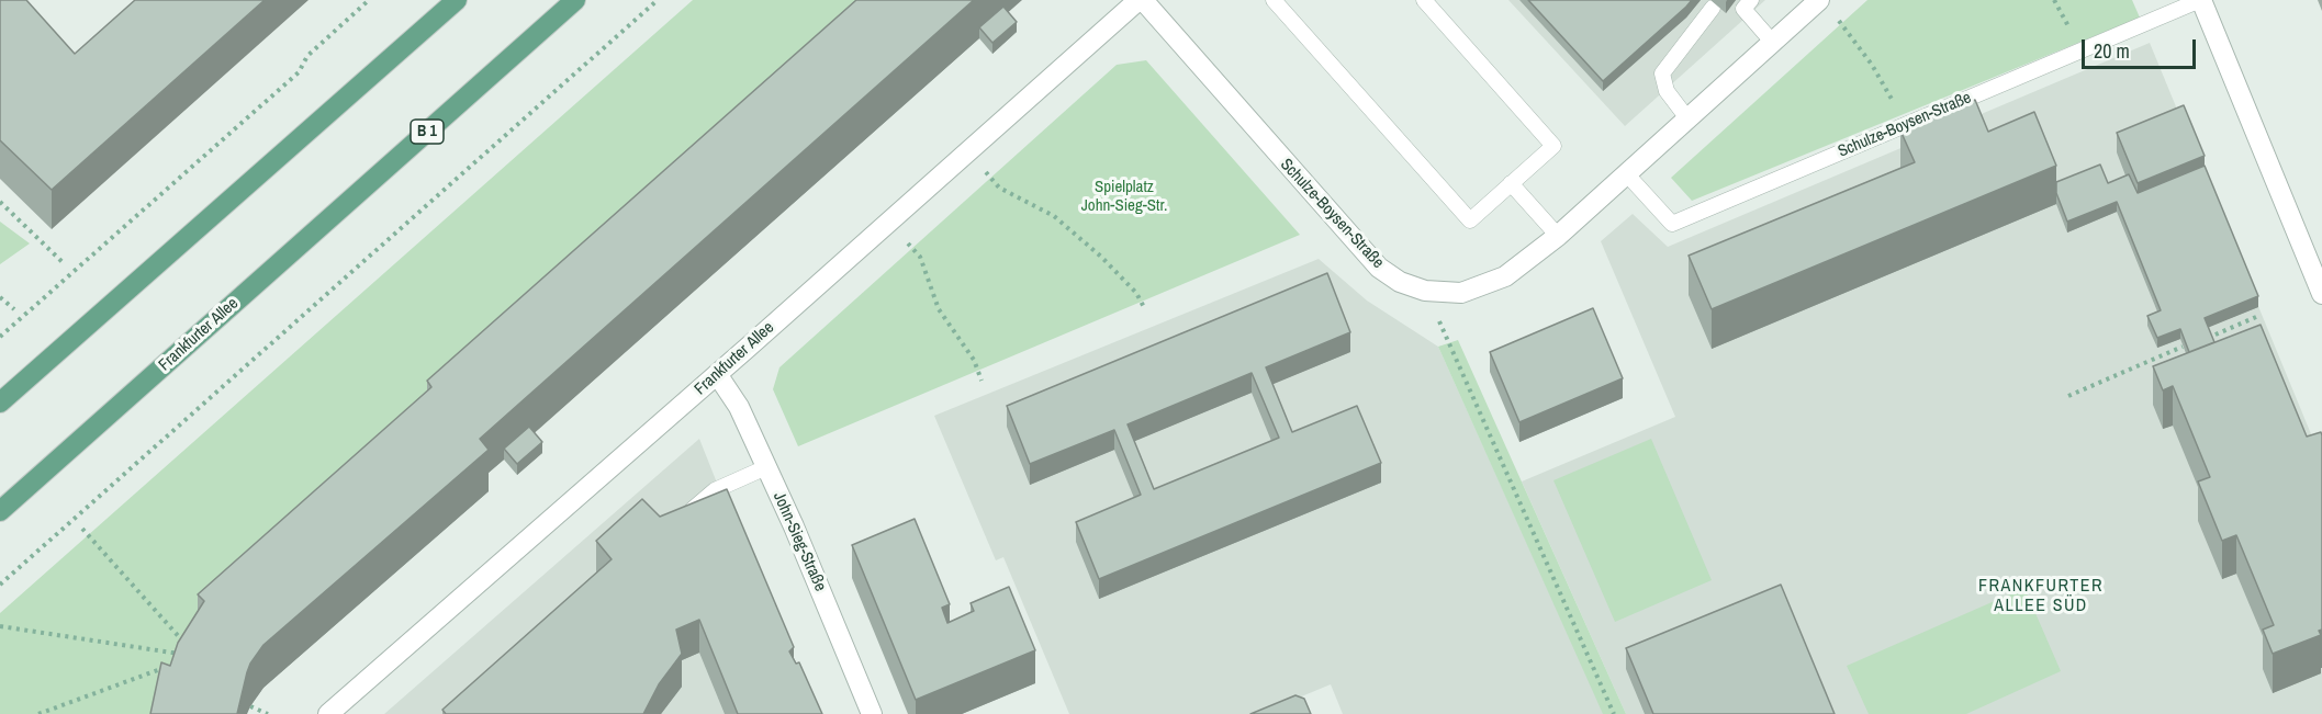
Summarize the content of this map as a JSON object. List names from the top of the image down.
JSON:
{
  "streets": {
    "main road": ["B 1", "Frankfurter Allee"],
    "street": ["Schulze-Boysen-Straße", "John-Sieg-Straße"]
  },
  "crossings": [
    ["Schulze-Boysen-Straße", "Frankfurter Allee"],
    ["Frankfurter Allee", "John-Sieg-Straße"]
  ],
  "districts": ["FRANKFURTER ALLEE SÜD"],
  "parks": ["Spielplatz John-Sieg-Str."],
  "scale_bar": "20 m"
}
